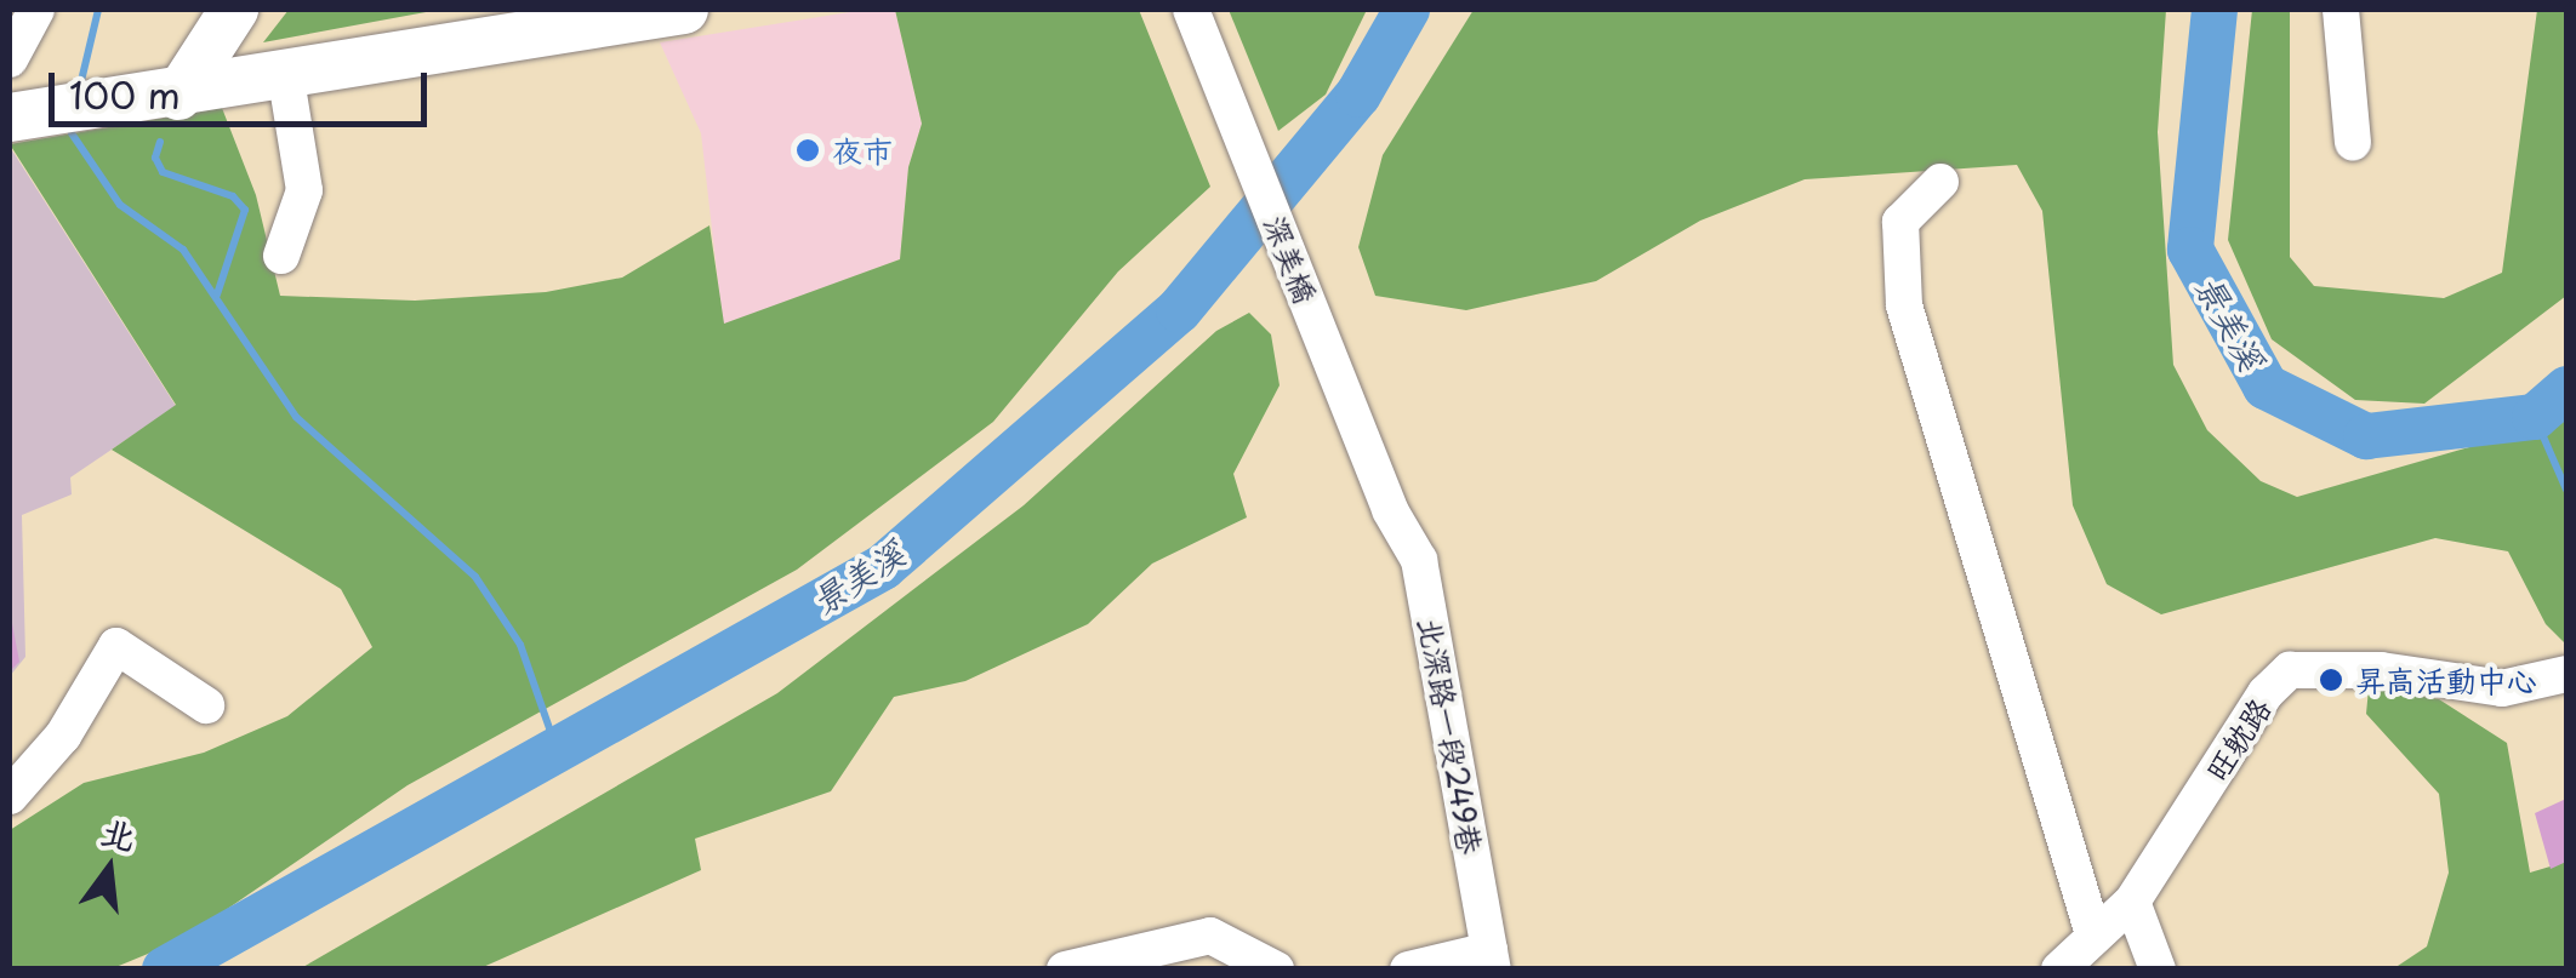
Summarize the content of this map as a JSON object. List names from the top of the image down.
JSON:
{
  "streets": {
    "street": ["深美橋", "北深路一段249巷", "旺躭路"]
  },
  "crossings": [
    ["深美橋", "北深路一段249巷"]
  ],
  "water": ["景美溪"],
  "places": ["夜市", "昇高活動中心"],
  "scale_bar": "100 m",
  "north": "top"
}
